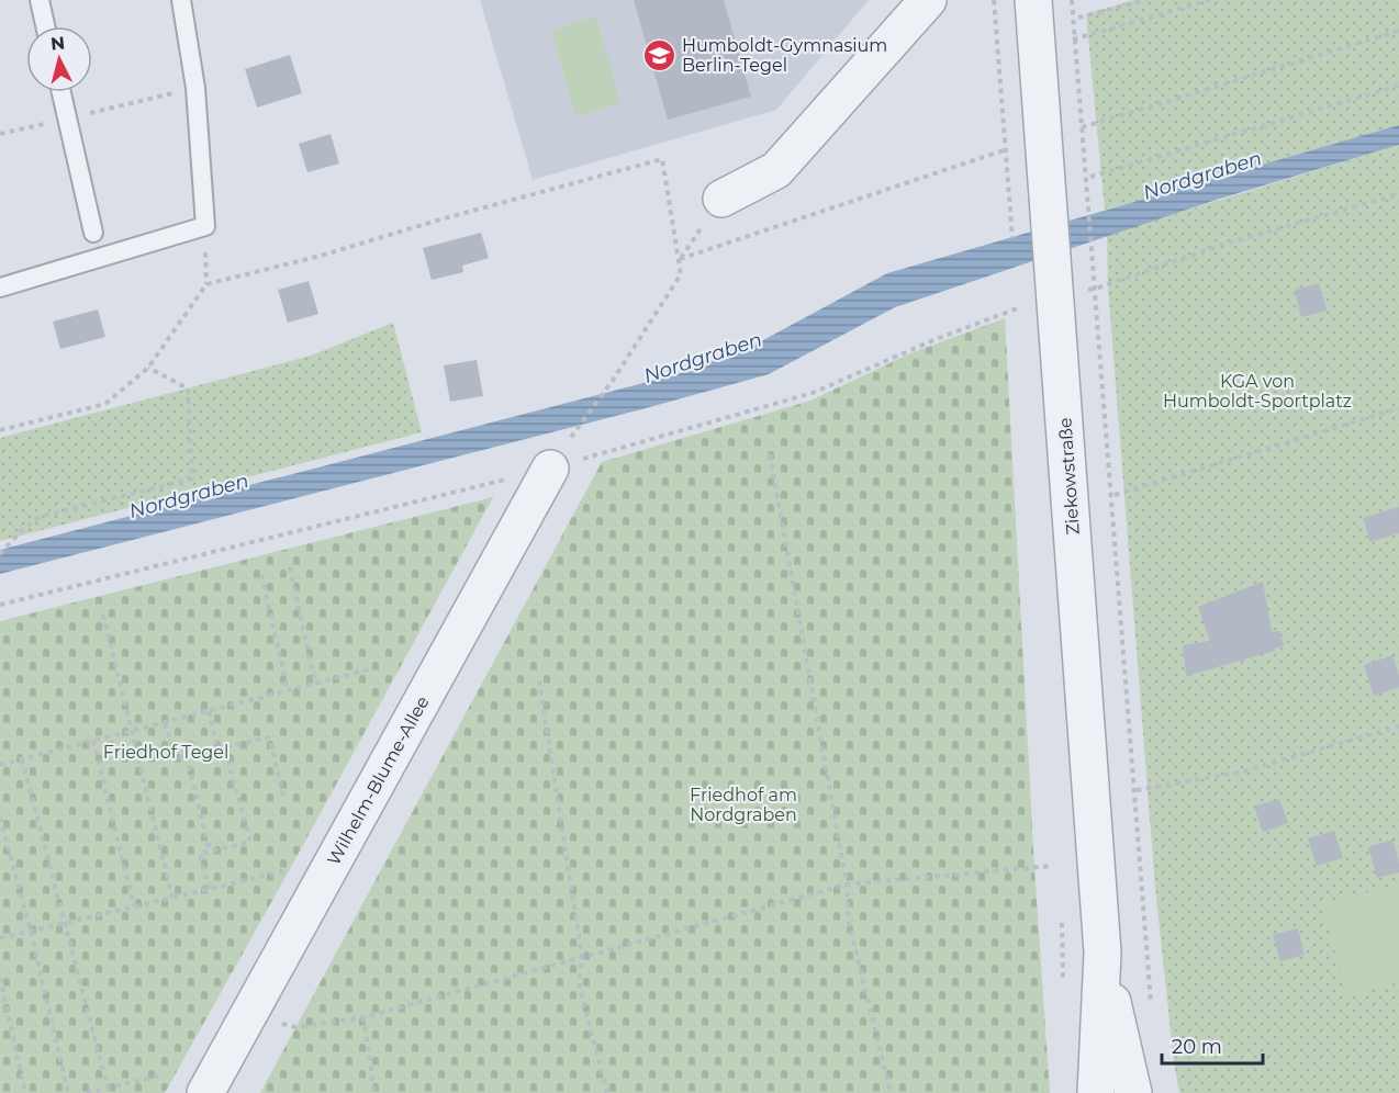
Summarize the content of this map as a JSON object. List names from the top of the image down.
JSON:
{
  "streets": {
    "street": ["Ziekowstraße", "Wilhelm-Blume-Allee"]
  },
  "water": ["Nordgraben"],
  "parks": ["KGA von Humboldt-Sportplatz", "Friedhof Tegel", "Friedhof am Nordgraben"],
  "places": {
    "school or university": ["Humboldt-Gymnasium Berlin-Tegel"]
  },
  "scale_bar": "20 m",
  "north": "top"
}
